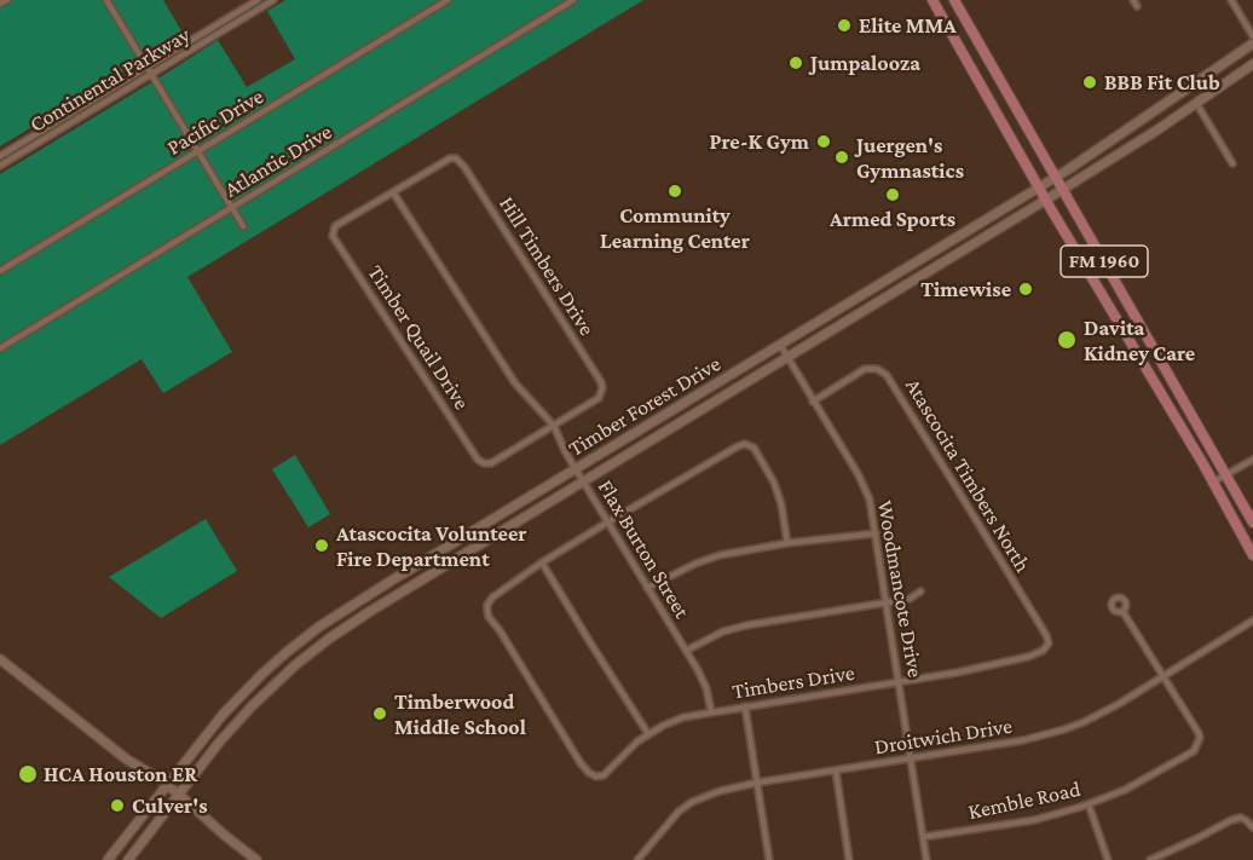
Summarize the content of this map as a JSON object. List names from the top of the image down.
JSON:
{
  "streets": {
    "main road": ["FM 1960", "Timber Forest Drive"],
    "street": [
      "Continental Parkway",
      "Pacific Drive",
      "Atlantic Drive",
      "Hill Timbers Drive",
      "Timber Quail Drive",
      "Atascocita Timbers North",
      "Flax Burton Street",
      "Woodmancote Drive",
      "Timbers Drive",
      "Droitwich Drive",
      "Kemble Road"
    ]
  },
  "crossings": [
    ["FM 1960", "Timber Forest Drive"],
    ["Hill Timbers Drive", "Timber Quail Drive"],
    ["Hill Timbers Drive", "Flax Burton Street"],
    ["Timber Quail Drive", "Flax Burton Street"],
    ["Timber Forest Drive", "Flax Burton Street"],
    ["Timber Forest Drive", "Woodmancote Drive"],
    ["Atascocita Timbers North", "Woodmancote Drive"],
    ["Atascocita Timbers North", "Timbers Drive"],
    ["Flax Burton Street", "Timbers Drive"],
    ["Woodmancote Drive", "Timbers Drive"],
    ["Woodmancote Drive", "Droitwich Drive"],
    ["Woodmancote Drive", "Kemble Road"],
    ["Droitwich Drive", "Kemble Road"]
  ],
  "places": [
    "Elite MMA",
    "Jumpalooza",
    "BBB Fit Club",
    "Pre-K Gym",
    "Juergen's Gymnastics",
    "Community Learning Center",
    "Armed Sports",
    "Timewise",
    "Davita Kidney Care",
    "Atascocita Volunteer Fire Department",
    "Timberwood Middle School",
    "HCA Houston ER",
    "Culver's"
  ]
}
